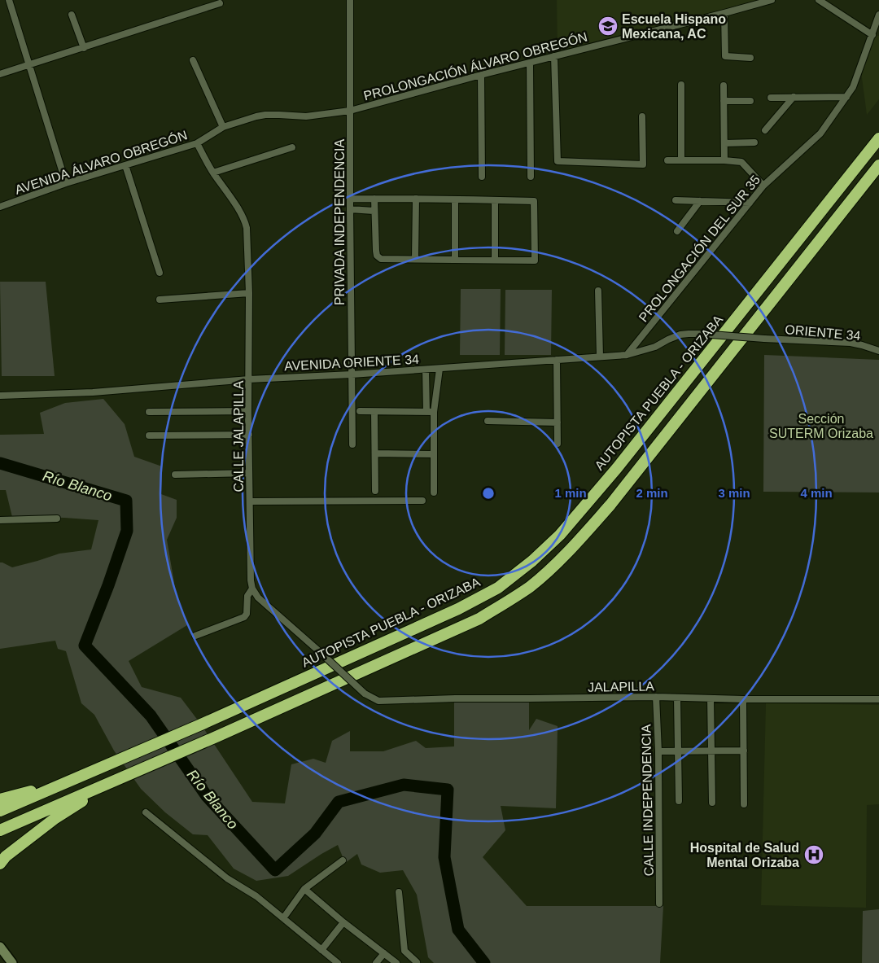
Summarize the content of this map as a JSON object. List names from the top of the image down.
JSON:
{
  "streets": {
    "highway": ["AUTOPISTA PUEBLA - ORIZABA"],
    "street": [
      "PROLONGACIÓN ÁLVARO OBREGÓN",
      "AVENIDA ÁLVARO OBREGÓN",
      "PRIVADA INDEPENDENCIA",
      "PROLONGACIÓN DEL SUR 35",
      "ORIENTE 34",
      "AVENIDA ORIENTE 34",
      "CALLE JALAPILLA",
      "JALAPILLA",
      "CALLE INDEPENDENCIA"
    ]
  },
  "crossings": [
    ["PROLONGACIÓN ÁLVARO OBREGÓN", "AVENIDA ÁLVARO OBREGÓN"],
    ["PROLONGACIÓN ÁLVARO OBREGÓN", "PRIVADA INDEPENDENCIA"],
    ["AVENIDA ÁLVARO OBREGÓN", "PRIVADA INDEPENDENCIA"],
    ["AVENIDA ÁLVARO OBREGÓN", "CALLE JALAPILLA"],
    ["PRIVADA INDEPENDENCIA", "AVENIDA ORIENTE 34"],
    ["PROLONGACIÓN DEL SUR 35", "AVENIDA ORIENTE 34"],
    ["ORIENTE 34", "AVENIDA ORIENTE 34"],
    ["AVENIDA ORIENTE 34", "CALLE JALAPILLA"],
    ["CALLE JALAPILLA", "JALAPILLA"],
    ["JALAPILLA", "CALLE INDEPENDENCIA"]
  ],
  "water": ["Río Blanco"],
  "parks": ["Sección SUTERM Orizaba"],
  "places": {
    "school or university": ["Escuela Hispano Mexicana, AC"],
    "hospital": ["Hospital de Salud Mental Orizaba"]
  },
  "rings": [
    "1 min",
    "2 min",
    "3 min",
    "4 min"
  ]
}
